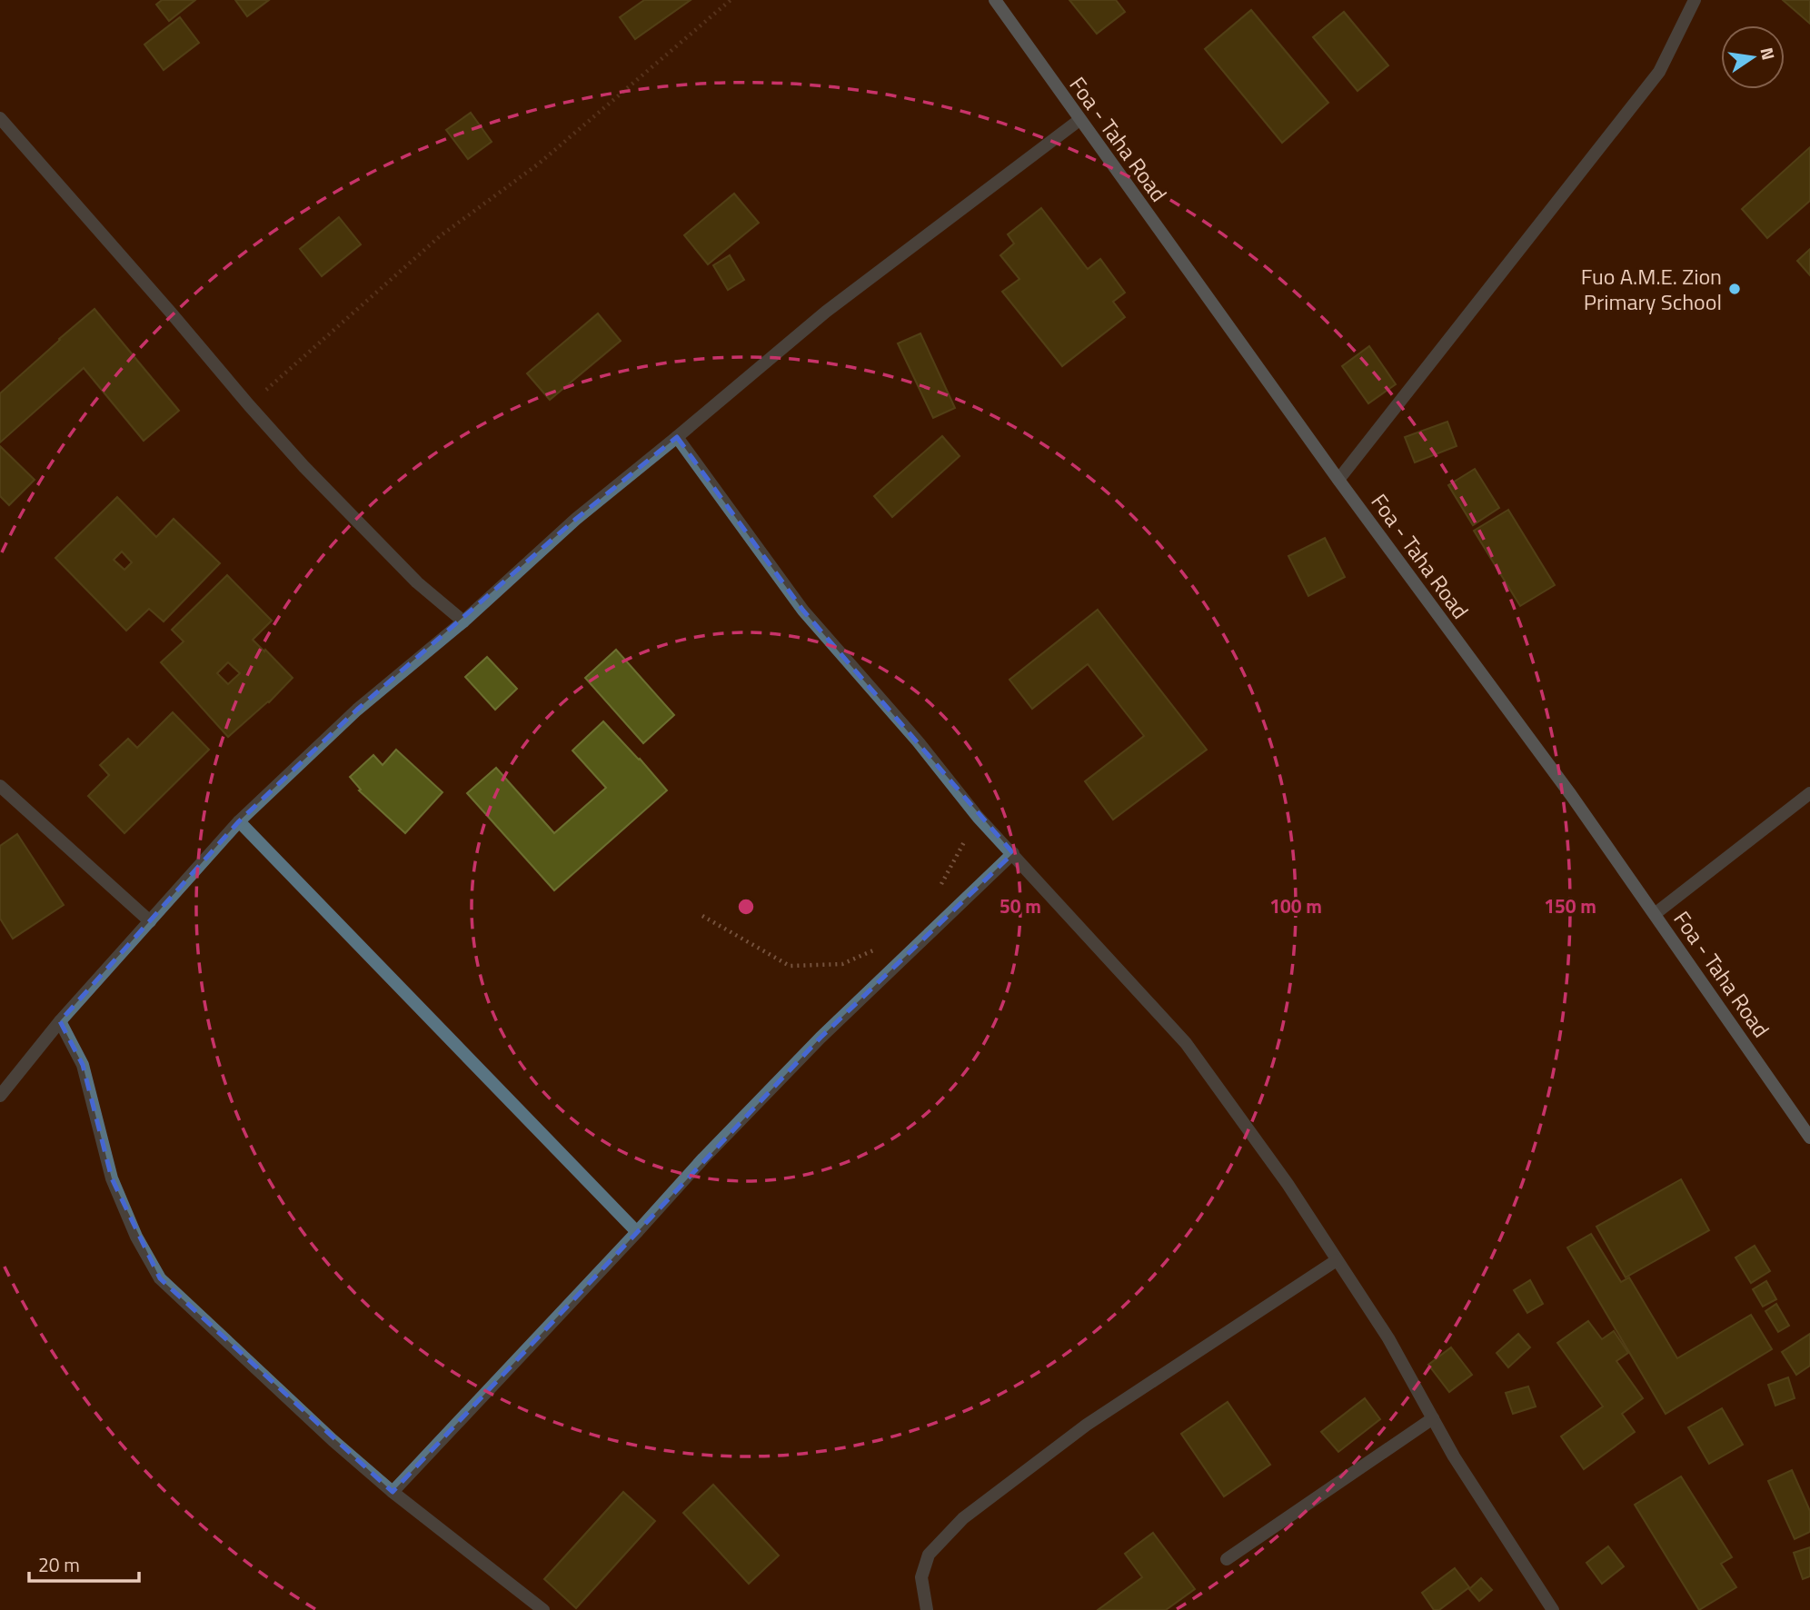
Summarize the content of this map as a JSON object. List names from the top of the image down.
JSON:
{
  "streets": {
    "street": ["Foa - Taha Road"]
  },
  "places": ["Fuo A.M.E. Zion Primary School"],
  "scale_bar": "20 m",
  "north": "right",
  "rings": ["50 m", "100 m", "150 m"]
}
